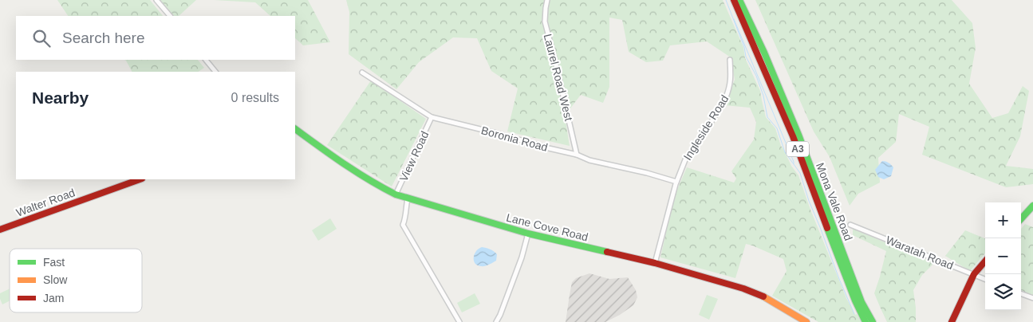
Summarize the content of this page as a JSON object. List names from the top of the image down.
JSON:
{
  "streets": {
    "main road": [
      "A3",
      "Mona Vale Road",
      "Walter Road",
      "Lane Cove Road"
    ],
    "street": [
      "Laurel Road West",
      "Ingleside Road",
      "Boronia Road",
      "View Road",
      "Waratah Road"
    ]
  },
  "crossings": [
    ["Laurel Road West", "Boronia Road"],
    ["Ingleside Road", "Boronia Road"],
    ["Ingleside Road", "Lane Cove Road"],
    ["Boronia Road", "View Road"],
    ["View Road", "Lane Cove Road"]
  ],
  "legend": ["Fast", "Slow", "Jam"],
  "page": {
    "search": "Search here",
    "heading": ["Nearby", "0 results"],
    "map_buttons": ["+", "−"]
  }
}
